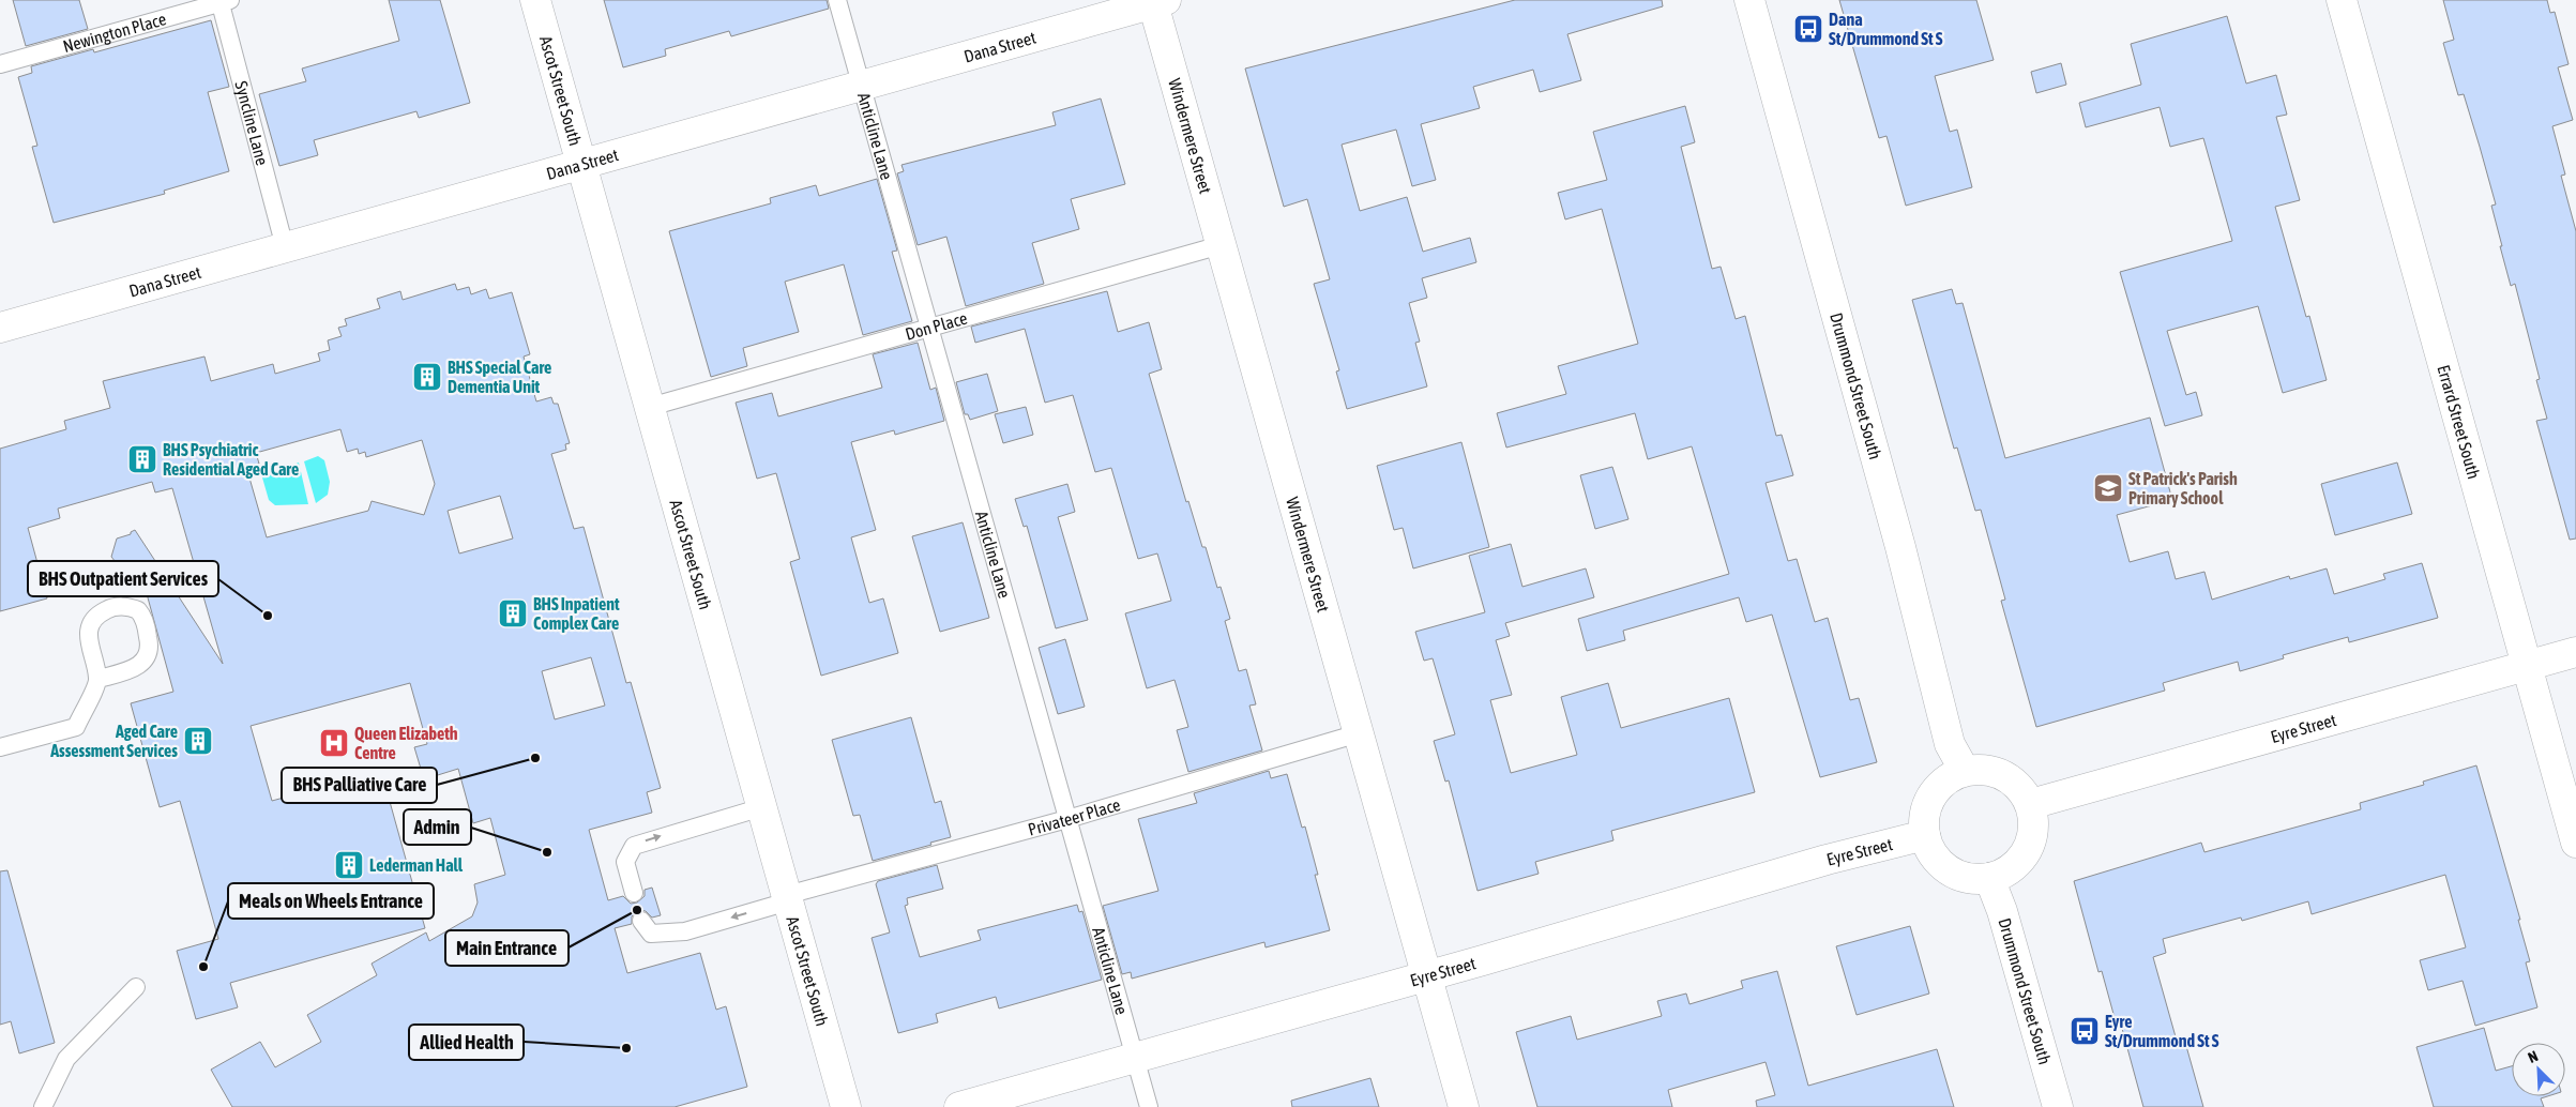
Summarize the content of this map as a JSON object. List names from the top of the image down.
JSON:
{
  "streets": {
    "street": [
      "Dana Street",
      "Ascot Street South",
      "Windermere Street",
      "Drummond Street South",
      "Errard Street South",
      "Eyre Street"
    ],
    "lane": [
      "Newington Place",
      "Syncline Lane",
      "Anticline Lane",
      "Don Place",
      "Privateer Place"
    ]
  },
  "crossings": [
    ["Newington Place", "Syncline Lane"],
    ["Dana Street", "Ascot Street South"],
    ["Dana Street", "Syncline Lane"],
    ["Dana Street", "Anticline Lane"],
    ["Dana Street", "Windermere Street"],
    ["Ascot Street South", "Don Place"],
    ["Ascot Street South", "Privateer Place"],
    ["Anticline Lane", "Don Place"],
    ["Anticline Lane", "Eyre Street"],
    ["Anticline Lane", "Privateer Place"],
    ["Windermere Street", "Don Place"],
    ["Windermere Street", "Eyre Street"],
    ["Windermere Street", "Privateer Place"],
    ["Drummond Street South", "Eyre Street"],
    ["Errard Street South", "Eyre Street"]
  ],
  "places": {
    "bus stop": ["Dana St/Drummond St S", "Eyre St/Drummond St S"],
    "building": [
      "BHS Special Care Dementia Unit",
      "BHS Psychiatric Residential Aged Care",
      "BHS Inpatient Complex Care",
      "Aged Care Assessment Services",
      "Lederman Hall"
    ],
    "school or university": ["St Patrick's Parish Primary School"],
    "other": [
      "BHS Outpatient Services",
      "BHS Palliative Care",
      "Admin",
      "Main Entrance",
      "Meals on Wheels Entrance",
      "Allied Health"
    ],
    "hospital": ["Queen Elizabeth Centre"]
  },
  "north": "top left"
}
